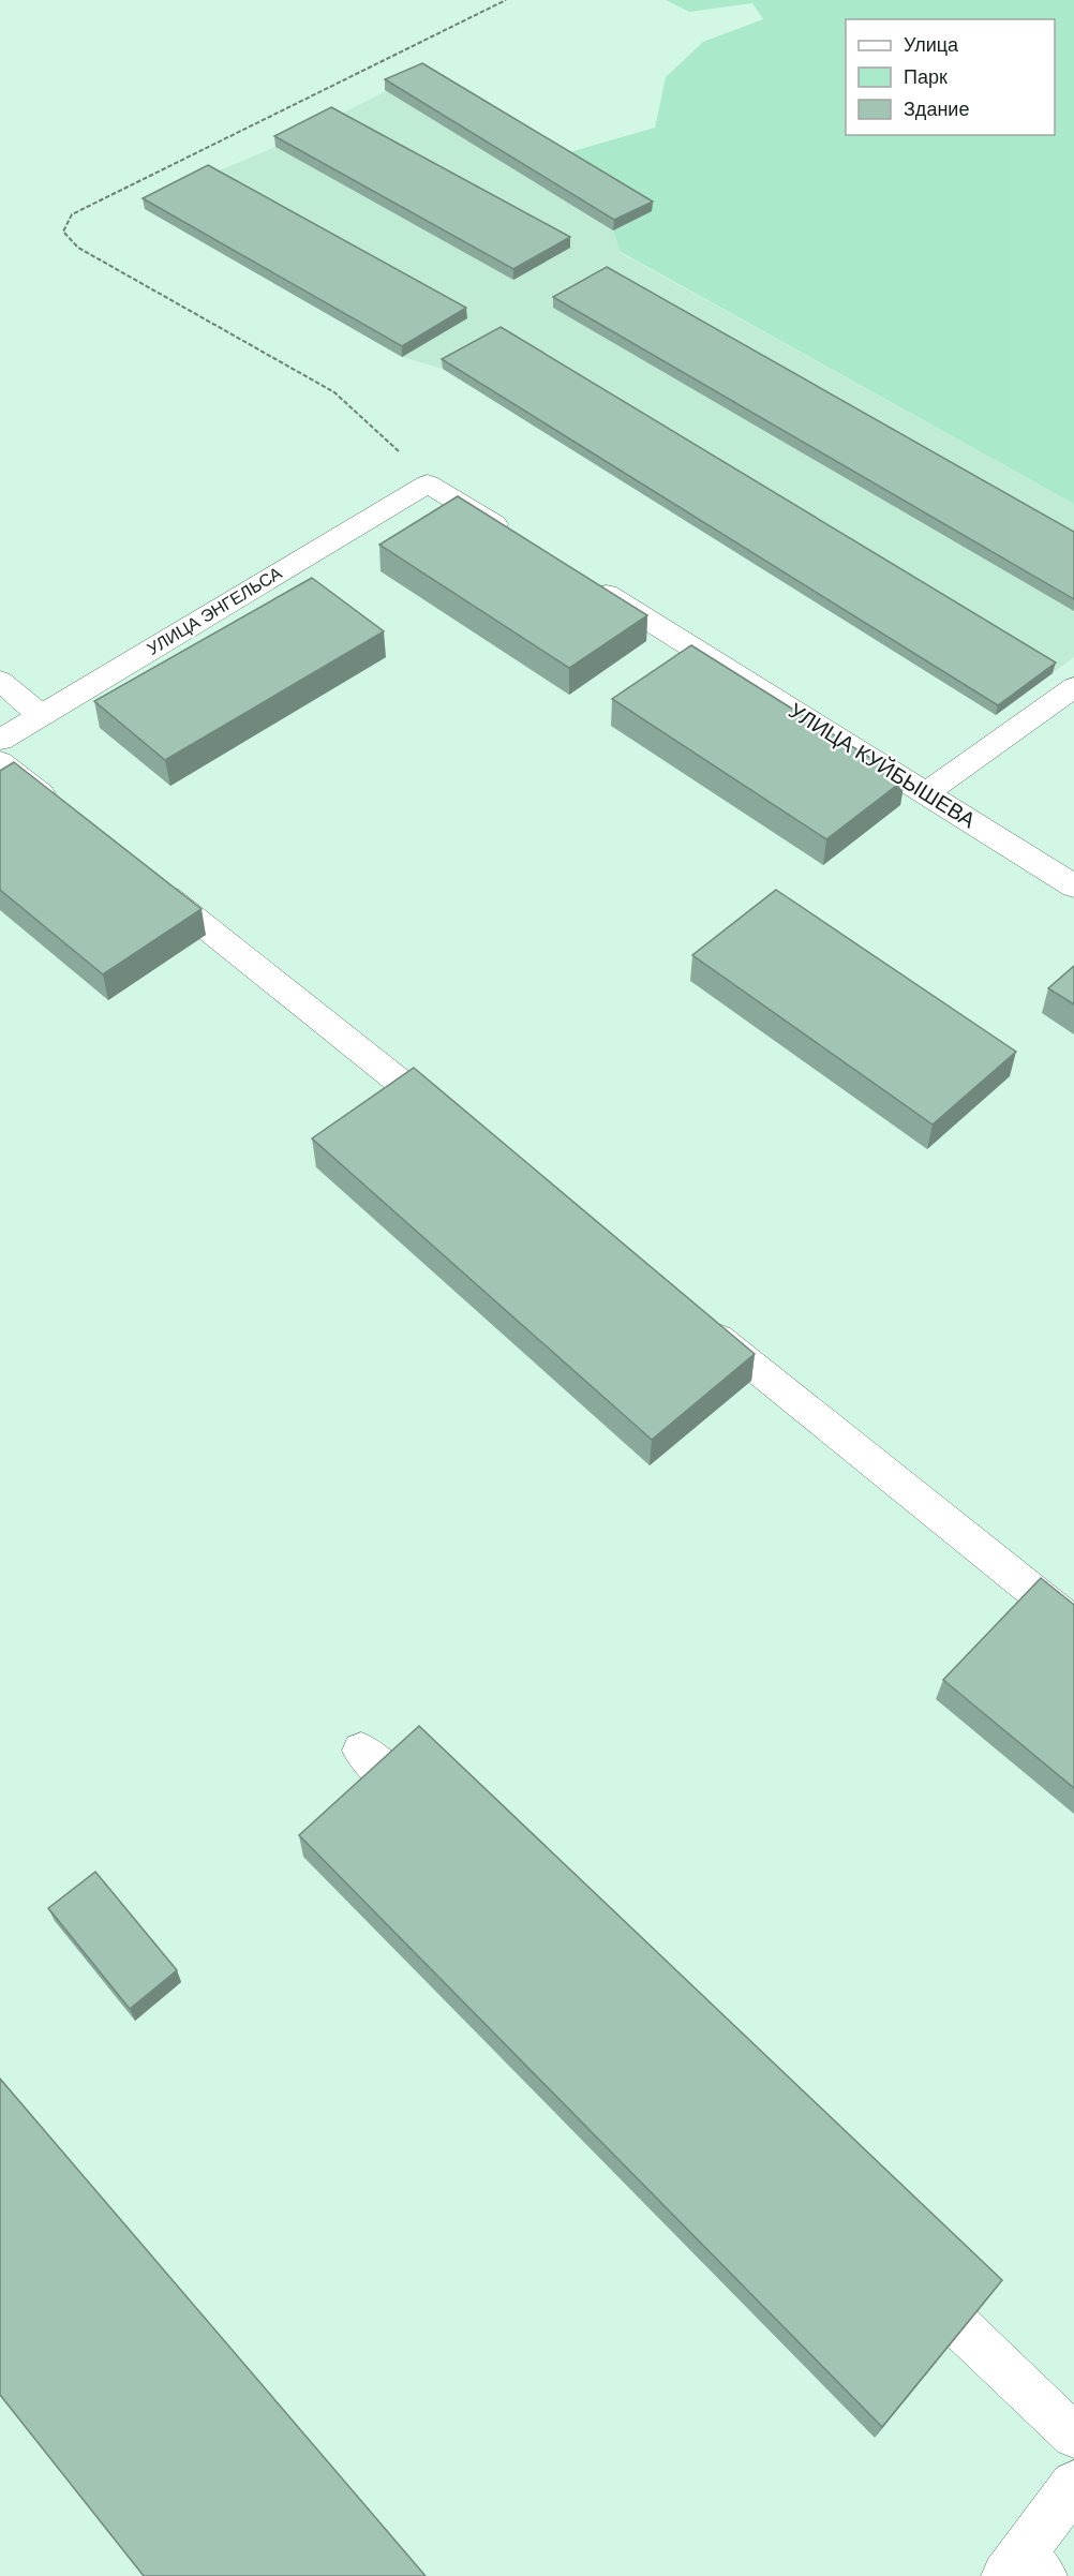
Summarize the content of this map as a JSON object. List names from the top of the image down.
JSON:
{
  "streets": {
    "street": ["УЛИЦА ЭНГЕЛЬСА", "УЛИЦА КУЙБЫШЕВА"]
  },
  "legend": ["Улица", "Парк", "Здание"]
}
